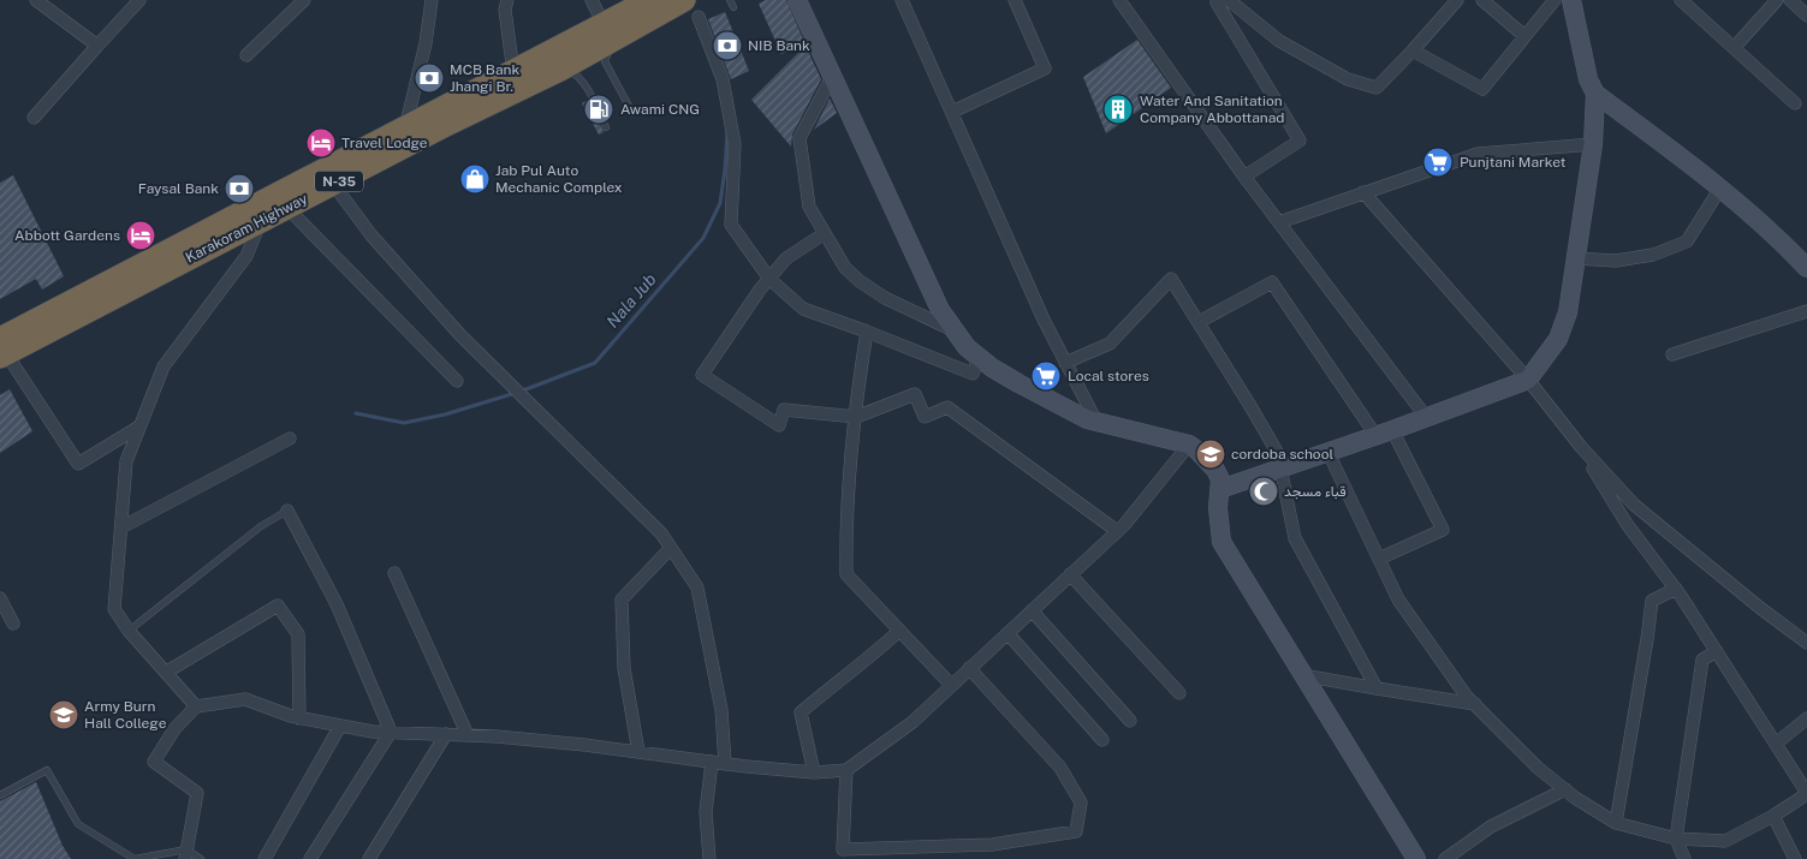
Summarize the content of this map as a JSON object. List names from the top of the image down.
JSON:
{
  "streets": {
    "highway": ["N-35", "Karakoram Highway"]
  },
  "water": ["Nala Jub"],
  "places": {
    "bank": ["NIB Bank", "MCB Bank Jhangi Br.", "Faysal Bank"],
    "fuel station": ["Awami CNG"],
    "building": ["Water And Sanitation Company Abbottanad"],
    "hotel": ["Travel Lodge", "Abbott Gardens"],
    "supermarket": ["Punjtani Market", "Local stores"],
    "shop": ["Jab Pul Auto Mechanic Complex"],
    "school or university": ["cordoba school", "Army Burn Hall College"],
    "mosque": ["قباء مسجد"]
  }
}
